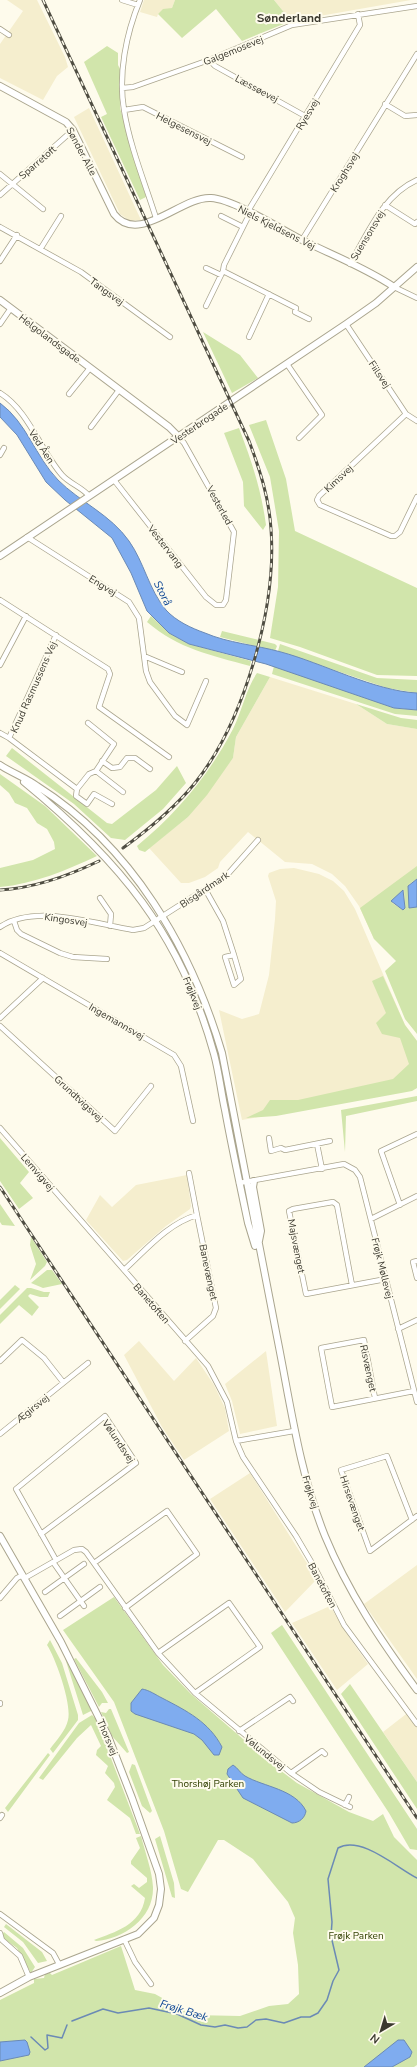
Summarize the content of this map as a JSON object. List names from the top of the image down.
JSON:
{
  "streets": {
    "street": [
      "Galgemosevej",
      "Læssøevej",
      "Ryesvej",
      "Helgesensvej",
      "Sønder Alle",
      "Sparretoft",
      "Kroghsvej",
      "Niels Kjeldsens Vej",
      "Suensonsvej",
      "Tangsvej",
      "Helgolandsgade",
      "Fiilsvej",
      "Vesterbrogade",
      "Ved Åen",
      "Kimsvej",
      "Vesterled",
      "Vestervang",
      "Engvej",
      "Knud Rasmussens Vej",
      "Bisgårdmark",
      "Kingosvej",
      "Frøjkvej",
      "Ingemannsvej",
      "Grundtvigsvej",
      "Lemvigvej",
      "Majsvænget",
      "Frøjk Møllevej",
      "Banevænget",
      "Banetoften",
      "Risvænget",
      "Ægirsvej",
      "Vølundsvej",
      "Hirsevænget",
      "Thorsvej"
    ]
  },
  "crossings": [
    ["Galgemosevej", "Læssøevej"],
    ["Galgemosevej", "Ryesvej"],
    ["Læssøevej", "Ryesvej"],
    ["Ryesvej", "Niels Kjeldsens Vej"],
    ["Sønder Alle", "Sparretoft"],
    ["Sønder Alle", "Niels Kjeldsens Vej"],
    ["Kroghsvej", "Niels Kjeldsens Vej"],
    ["Niels Kjeldsens Vej", "Suensonsvej"],
    ["Niels Kjeldsens Vej", "Vesterbrogade"],
    ["Helgolandsgade", "Vesterbrogade"],
    ["Helgolandsgade", "Vesterled"],
    ["Fiilsvej", "Vesterbrogade"],
    ["Fiilsvej", "Kimsvej"],
    ["Vesterbrogade", "Ved Åen"],
    ["Vesterbrogade", "Vesterled"],
    ["Vesterbrogade", "Vestervang"],
    ["Vesterbrogade", "Engvej"],
    ["Vesterled", "Vestervang"],
    ["Bisgårdmark", "Kingosvej"],
    ["Bisgårdmark", "Frøjkvej"],
    ["Kingosvej", "Frøjkvej"],
    ["Frøjkvej", "Frøjk Møllevej"],
    ["Lemvigvej", "Banetoften"],
    ["Majsvænget", "Frøjk Møllevej"],
    ["Frøjk Møllevej", "Risvænget"],
    ["Banevænget", "Banetoften"],
    ["Vølundsvej", "Thorsvej"]
  ],
  "districts": ["Sønderland"],
  "water": ["Storå", "Frøjk Bæk"],
  "parks": ["Thorshøj Parken", "Frøjk Parken"],
  "north": "bottom left"
}
